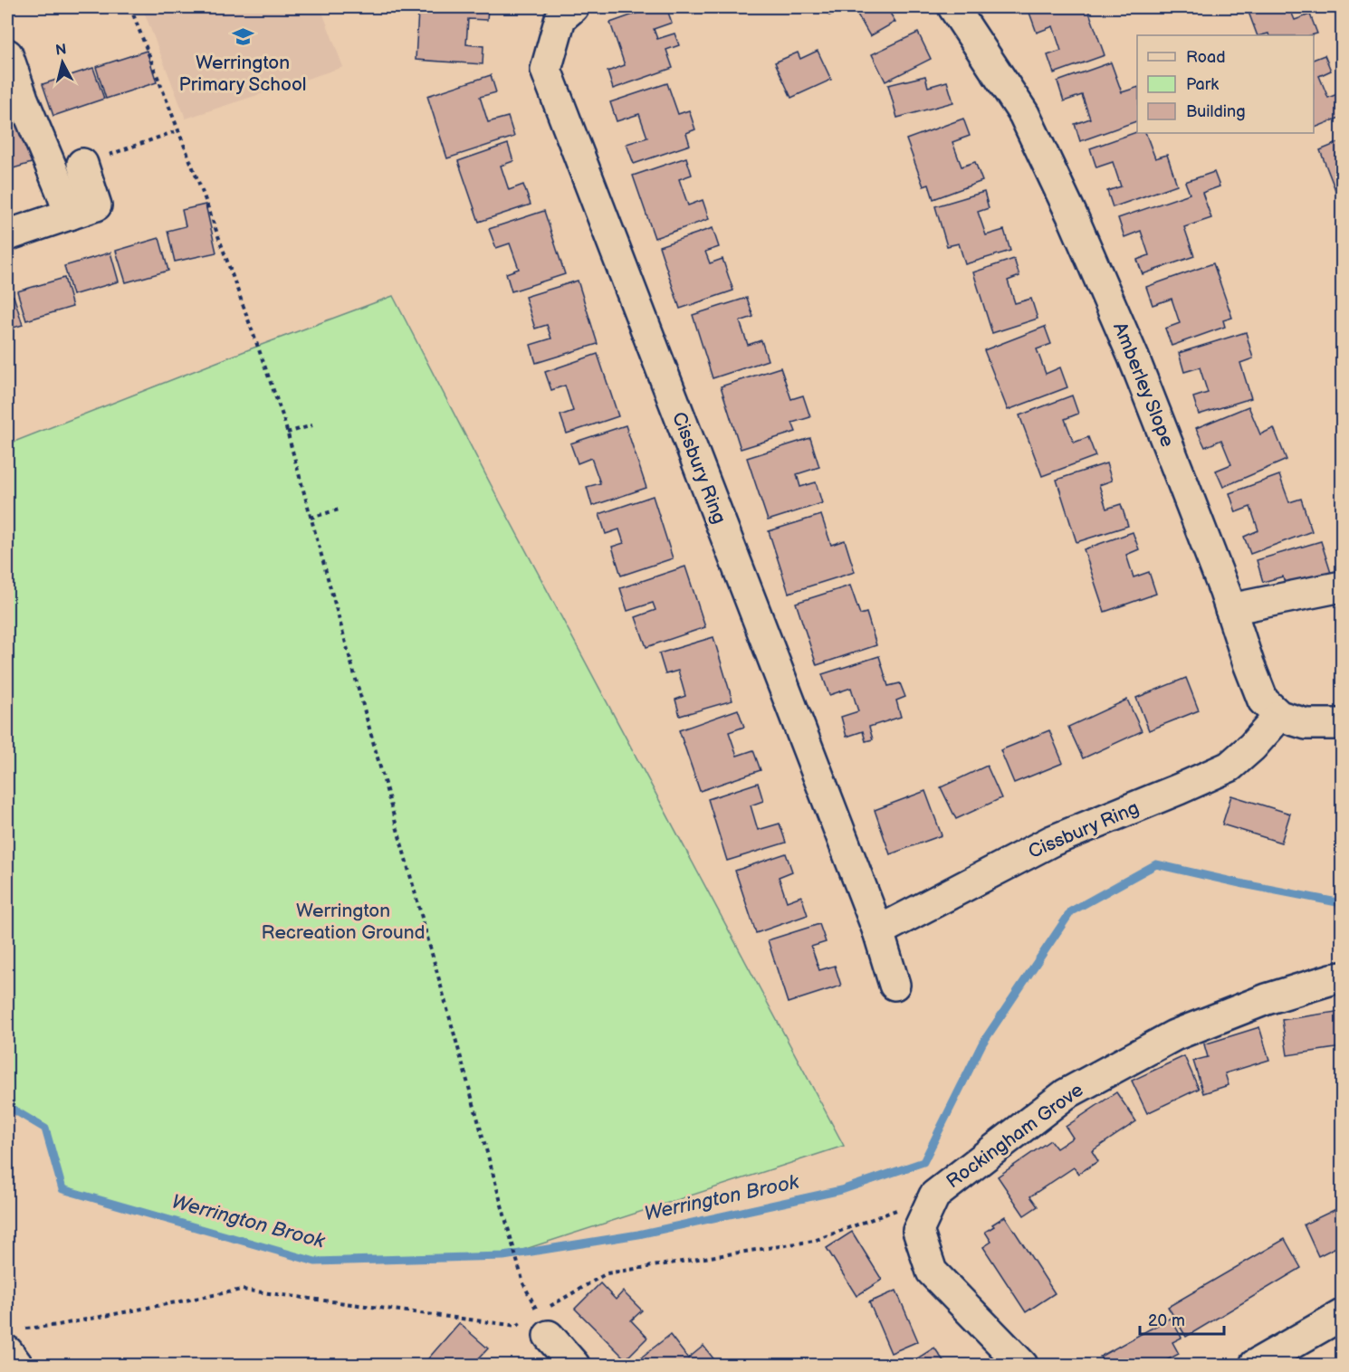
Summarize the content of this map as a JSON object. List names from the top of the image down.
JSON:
{
  "streets": {
    "street": ["Amberley Slope", "Cissbury Ring", "Rockingham Grove"]
  },
  "crossings": [
    ["Amberley Slope", "Cissbury Ring"]
  ],
  "water": ["Werrington Brook"],
  "parks": ["Werrington Recreation Ground"],
  "places": {
    "school or university": ["Werrington Primary School"]
  },
  "legend": ["Road", "Park", "Building"],
  "scale_bar": "20 m",
  "north": "top"
}
